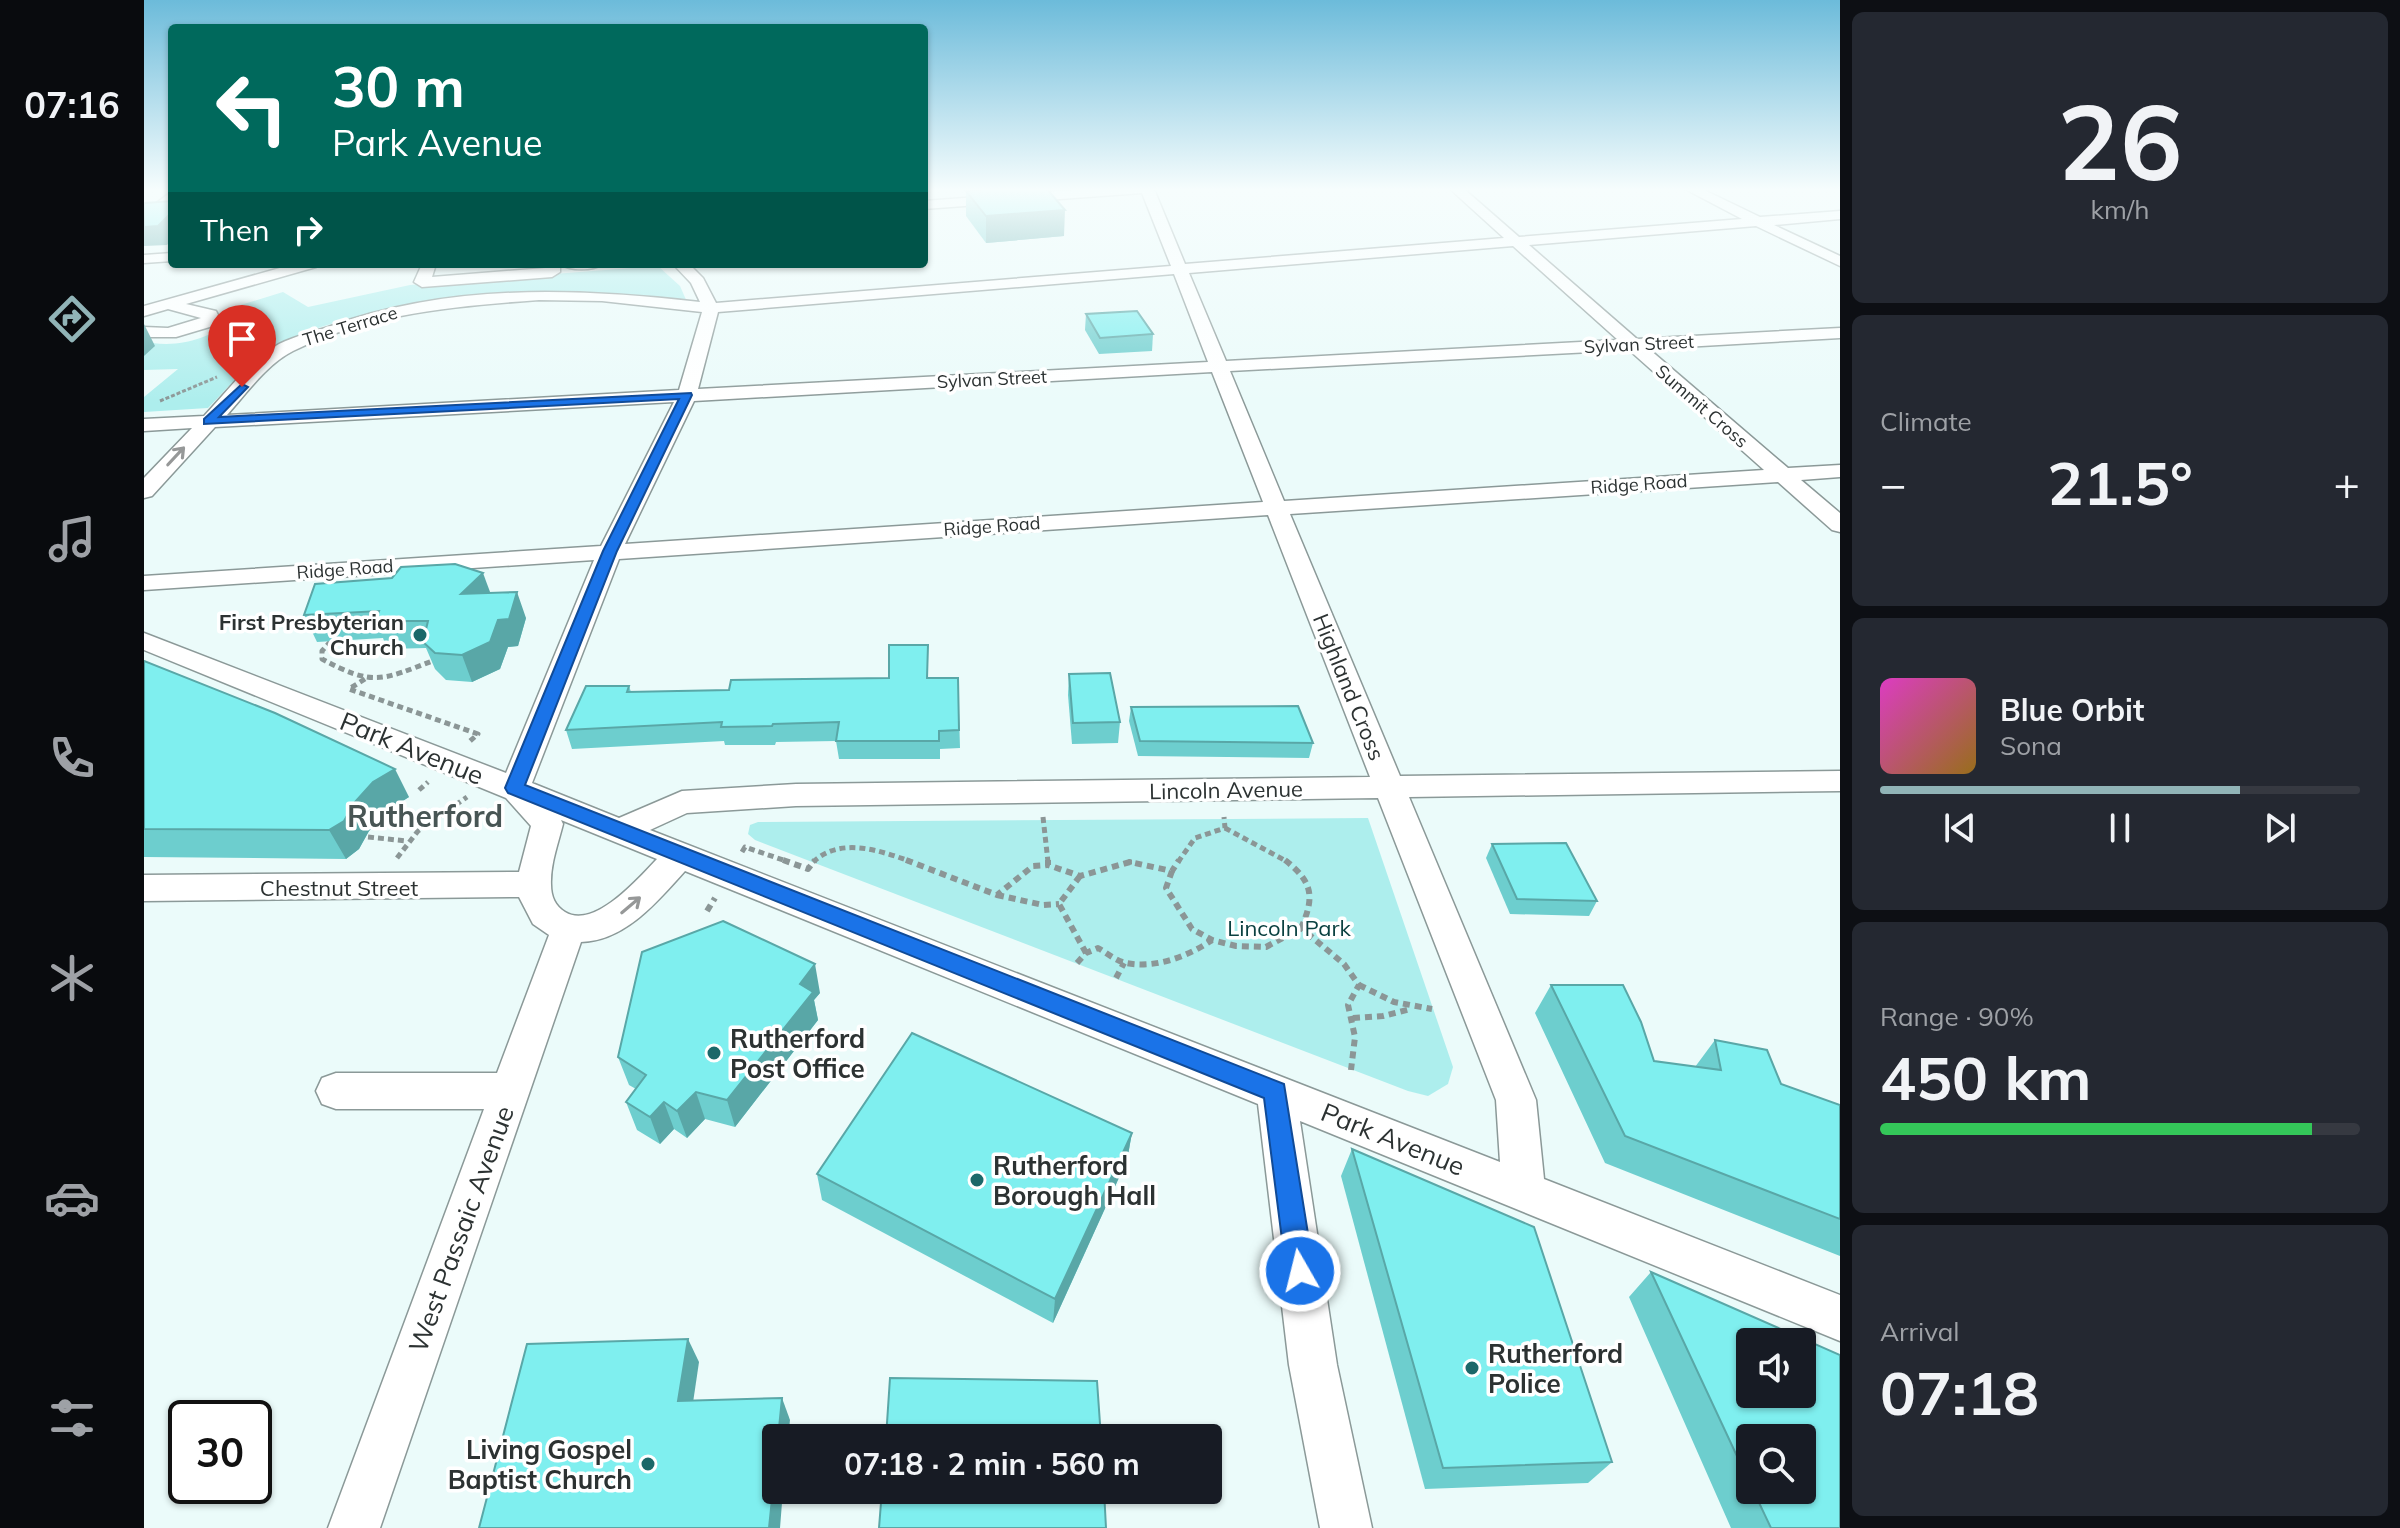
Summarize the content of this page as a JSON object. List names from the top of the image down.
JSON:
{
  "streets": {
    "street": [
      "The Terrace",
      "Sylvan Street",
      "Summit Cross",
      "Ridge Road",
      "Highland Cross",
      "Park Avenue",
      "Lincoln Avenue",
      "Chestnut Street",
      "West Passaic Avenue"
    ]
  },
  "crossings": [
    ["The Terrace", "Sylvan Street"],
    ["The Terrace", "Highland Cross"],
    ["Sylvan Street", "Summit Cross"],
    ["Sylvan Street", "Highland Cross"],
    ["Summit Cross", "Ridge Road"],
    ["Ridge Road", "Highland Cross"],
    ["Highland Cross", "Park Avenue"],
    ["Highland Cross", "Lincoln Avenue"],
    ["Park Avenue", "Lincoln Avenue"]
  ],
  "districts": ["Rutherford"],
  "parks": ["Lincoln Park"],
  "places": [
    "First Presbyterian Church",
    "Rutherford Post Office",
    "Rutherford Borough Hall",
    "Rutherford Police",
    "Living Gospel Baptist Church"
  ],
  "page": {
    "tabs": "07:16",
    "tile": [
      ["26", "km/h"],
      "Climate",
      ["Range · 90%", "450 km"],
      ["Arrival", "07:18"]
    ],
    "turn": ["30 m", "Park Avenue"],
    "then": "Then",
    "heat": ["−", "21.5°", "+"],
    "song": ["Blue Orbit", "Sona"],
    "limit": "30",
    "trip": "07:18 · 2 min · 560 m"
  }
}
